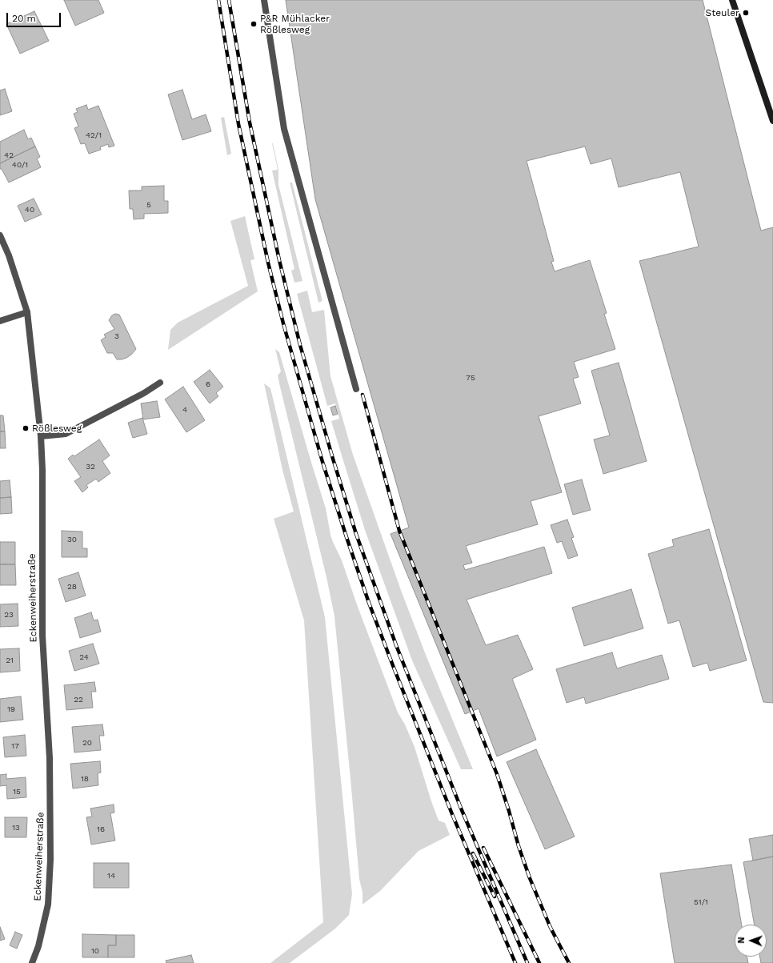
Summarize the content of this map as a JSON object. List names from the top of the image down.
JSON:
{
  "streets": {
    "street": ["Eckenweiherstraße"]
  },
  "places": ["Steuler", "P&R Mühlacker Rößlesweg", "Rößlesweg"],
  "house_numbers": [
    "42/1",
    "42",
    "40/1",
    "5",
    "40",
    "3",
    "75",
    "6",
    "4",
    "32",
    "30",
    "28",
    "23",
    "24",
    "21",
    "22",
    "19",
    "20",
    "17",
    "18",
    "15",
    "13",
    "16",
    "14",
    "51/1",
    "10"
  ],
  "scale_bar": "20 m",
  "north": "left"
}
